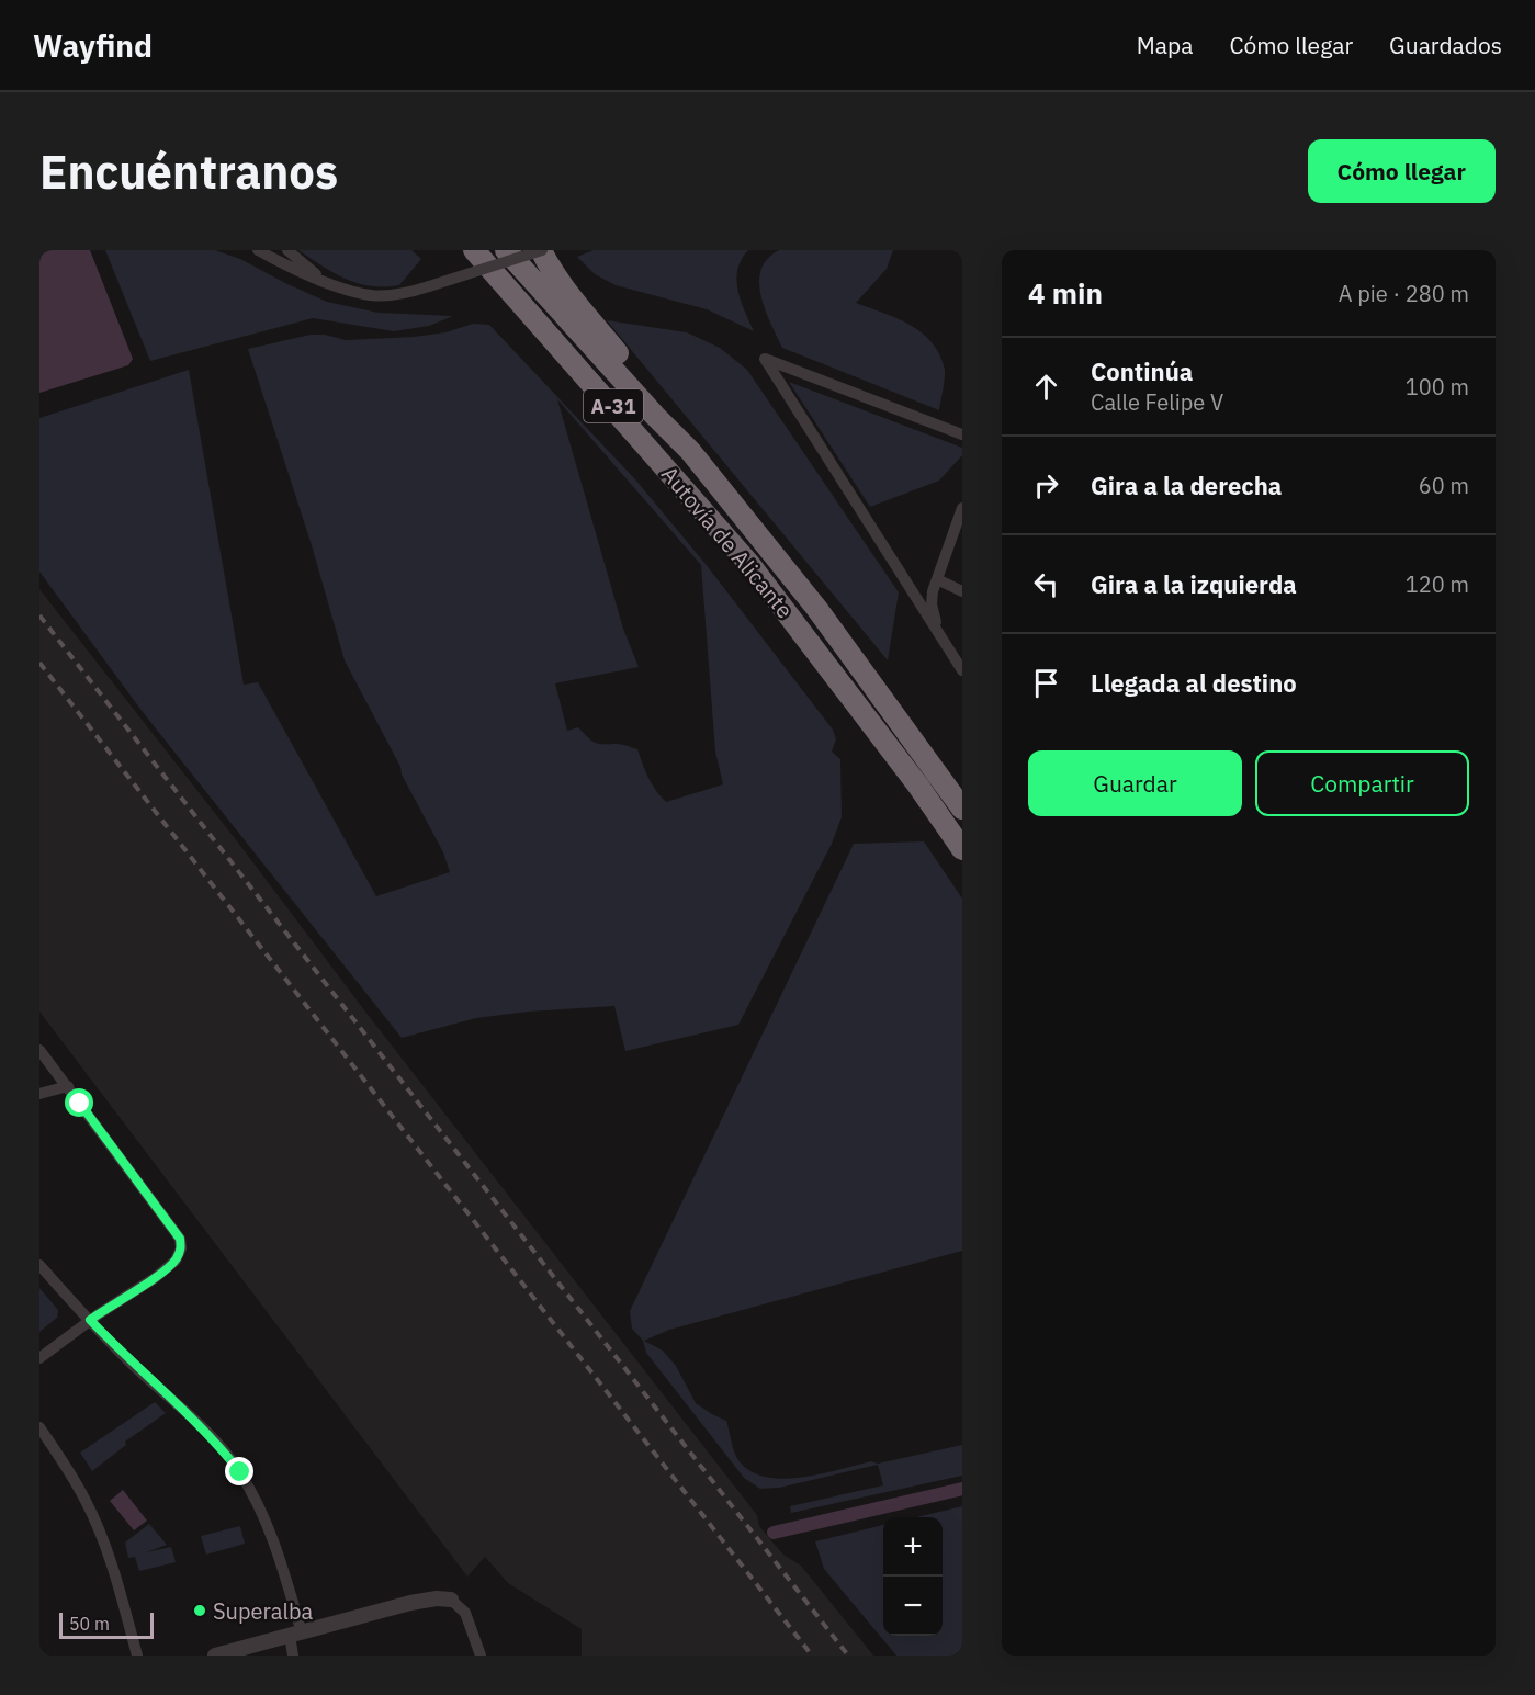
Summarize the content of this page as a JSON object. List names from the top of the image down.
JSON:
{
  "streets": {
    "highway": ["A-31", "Autovía de Alicante"]
  },
  "places": ["Superalba"],
  "scale_bar": "50 m",
  "page": {
    "header": "Wayfind",
    "nav": ["Mapa", "Cómo llegar", "Guardados"],
    "buttons": [
      "Cómo llegar",
      ["Guardar", "Compartir"]
    ],
    "title": "Encuéntranos",
    "heading": ["4 min", "A pie · 280 m"],
    "list": [
      ["Continúa", "Calle Felipe V", "100 m"],
      ["Gira a la derecha", "60 m"],
      ["Gira a la izquierda", "120 m"],
      "Llegada al destino"
    ],
    "map_buttons": ["+", "−"],
    "scale": "50 m"
  }
}
